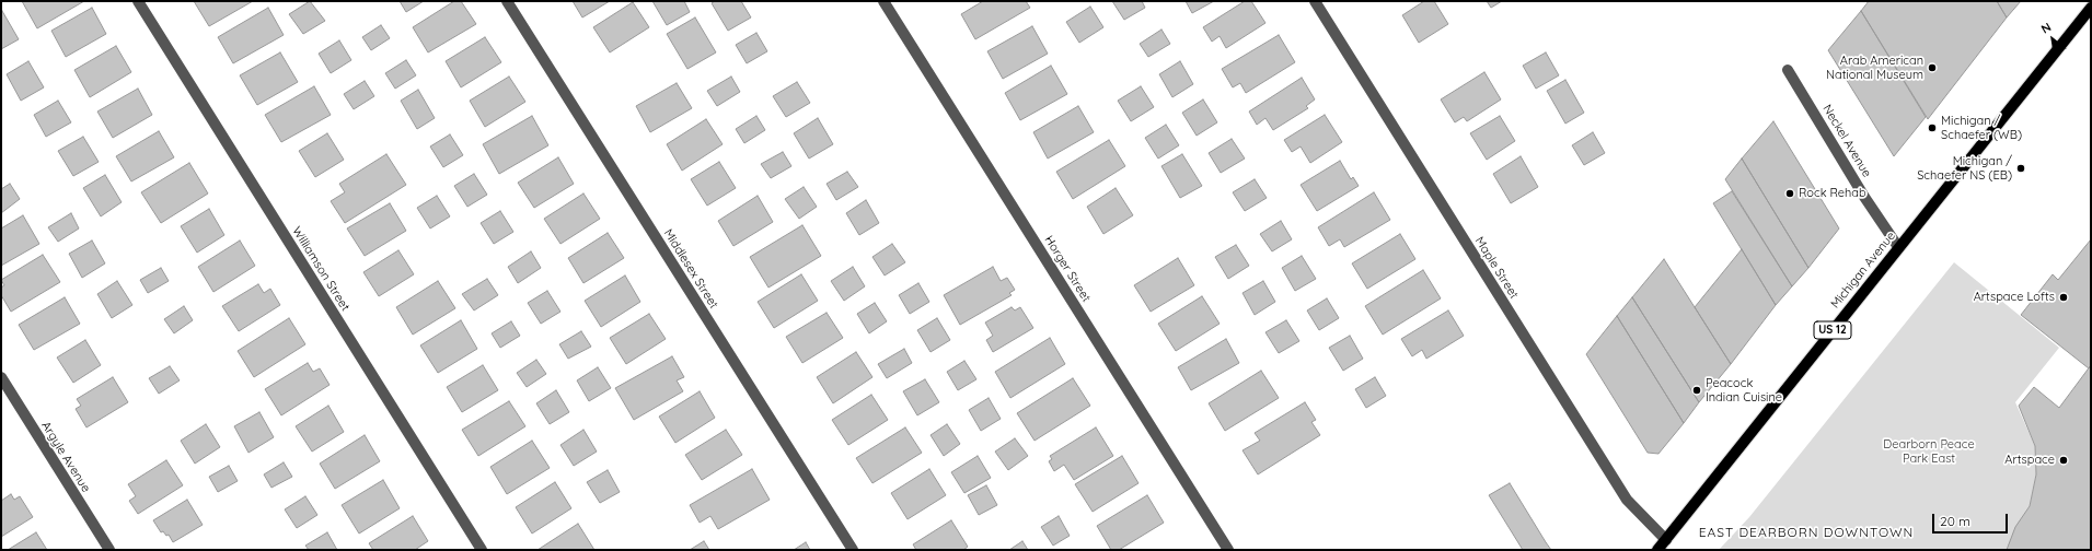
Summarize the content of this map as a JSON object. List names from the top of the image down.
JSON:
{
  "streets": {
    "main road": ["Michigan Avenue", "US 12"],
    "street": [
      "Neckel Avenue",
      "Maple Street",
      "Williamson Street",
      "Middlesex Street",
      "Horger Street",
      "Argyle Avenue"
    ]
  },
  "crossings": [
    ["Neckel Avenue", "Michigan Avenue"],
    ["Maple Street", "Michigan Avenue"]
  ],
  "districts": ["EAST DEARBORN DOWNTOWN"],
  "parks": ["Dearborn Peace Park East"],
  "places": [
    "Arab American National Museum",
    "Michigan / Schaefer (WB)",
    "Michigan / Schaefer NS (EB)",
    "Rock Rehab",
    "Artspace Lofts",
    "Peacock Indian Cuisine",
    "Artspace"
  ],
  "scale_bar": "20 m",
  "north": "top left"
}
